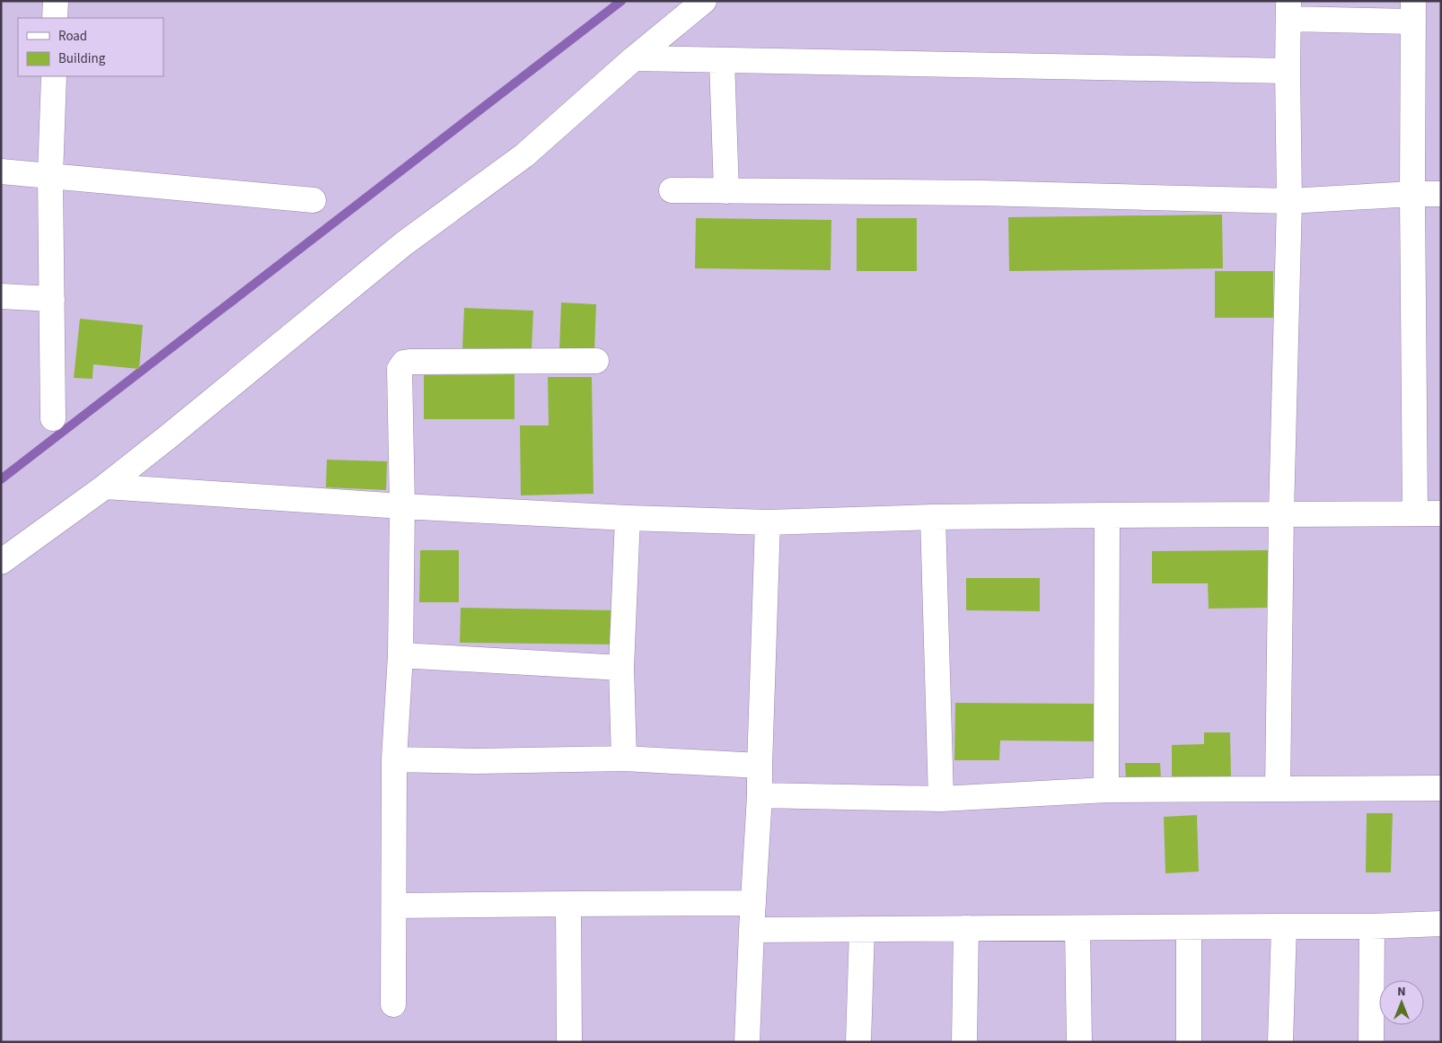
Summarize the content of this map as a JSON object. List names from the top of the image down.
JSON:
{
  "legend": ["Road", "Building"],
  "north": "top"
}
